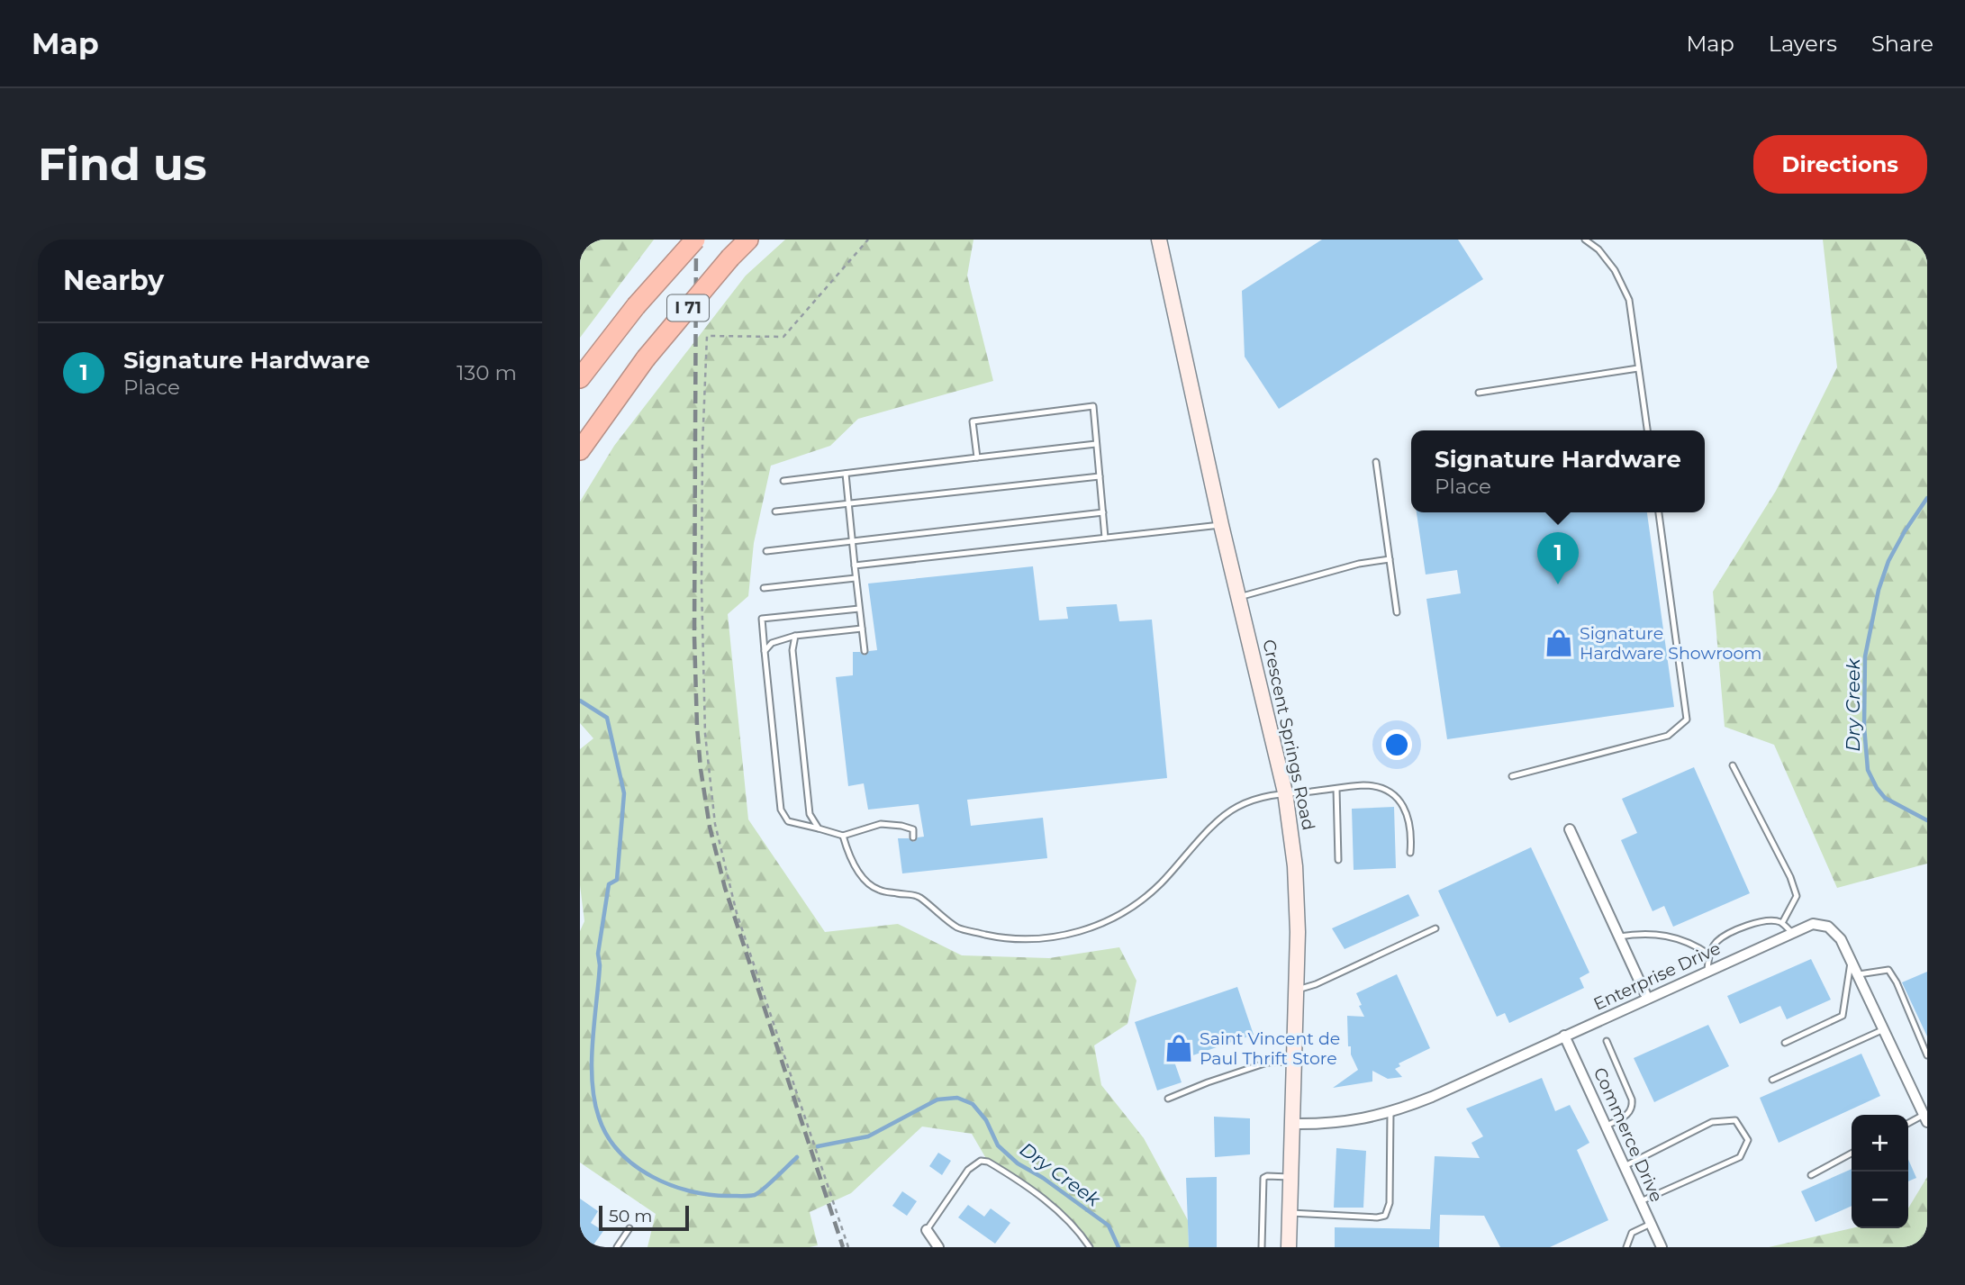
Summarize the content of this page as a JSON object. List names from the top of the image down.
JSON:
{
  "streets": {
    "highway": ["I 71"],
    "main road": ["Crescent Springs Road"],
    "street": ["Enterprise Drive", "Commerce Drive"]
  },
  "crossings": [
    ["Crescent Springs Road", "Enterprise Drive"],
    ["Enterprise Drive", "Commerce Drive"]
  ],
  "water": ["Dry Creek"],
  "places": {
    "shop": ["Signature Hardware Showroom", "Saint Vincent de Paul Thrift Store"]
  },
  "scale_bar": "50 m",
  "page": {
    "header": "Map",
    "nav": ["Map", "Layers", "Share"],
    "buttons": "Directions",
    "title": "Find us",
    "heading": "Nearby",
    "list": [
      {
        "mark": "1",
        "name": "Signature Hardware",
        "note": "Place",
        "value": "130 m"
      }
    ],
    "popup": ["Signature Hardware", "Place"],
    "pins": "1",
    "map_buttons": ["+", "−"],
    "scale": "50 m"
  }
}
